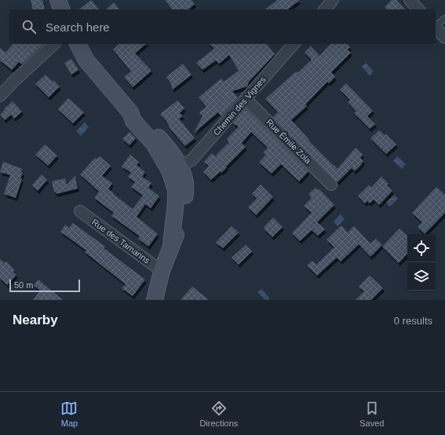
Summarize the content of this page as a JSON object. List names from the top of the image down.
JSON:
{
  "streets": {
    "street": ["Chemin des Vignes", "Rue Émile Zola", "Rue des Tamarins"]
  },
  "crossings": [
    ["Chemin des Vignes", "Rue Émile Zola"]
  ],
  "scale_bar": "50 m",
  "page": {
    "search": "Search here",
    "scale": "50 m",
    "heading": ["Nearby", "0 results"],
    "nav": ["Map", "Directions", "Saved"]
  }
}
